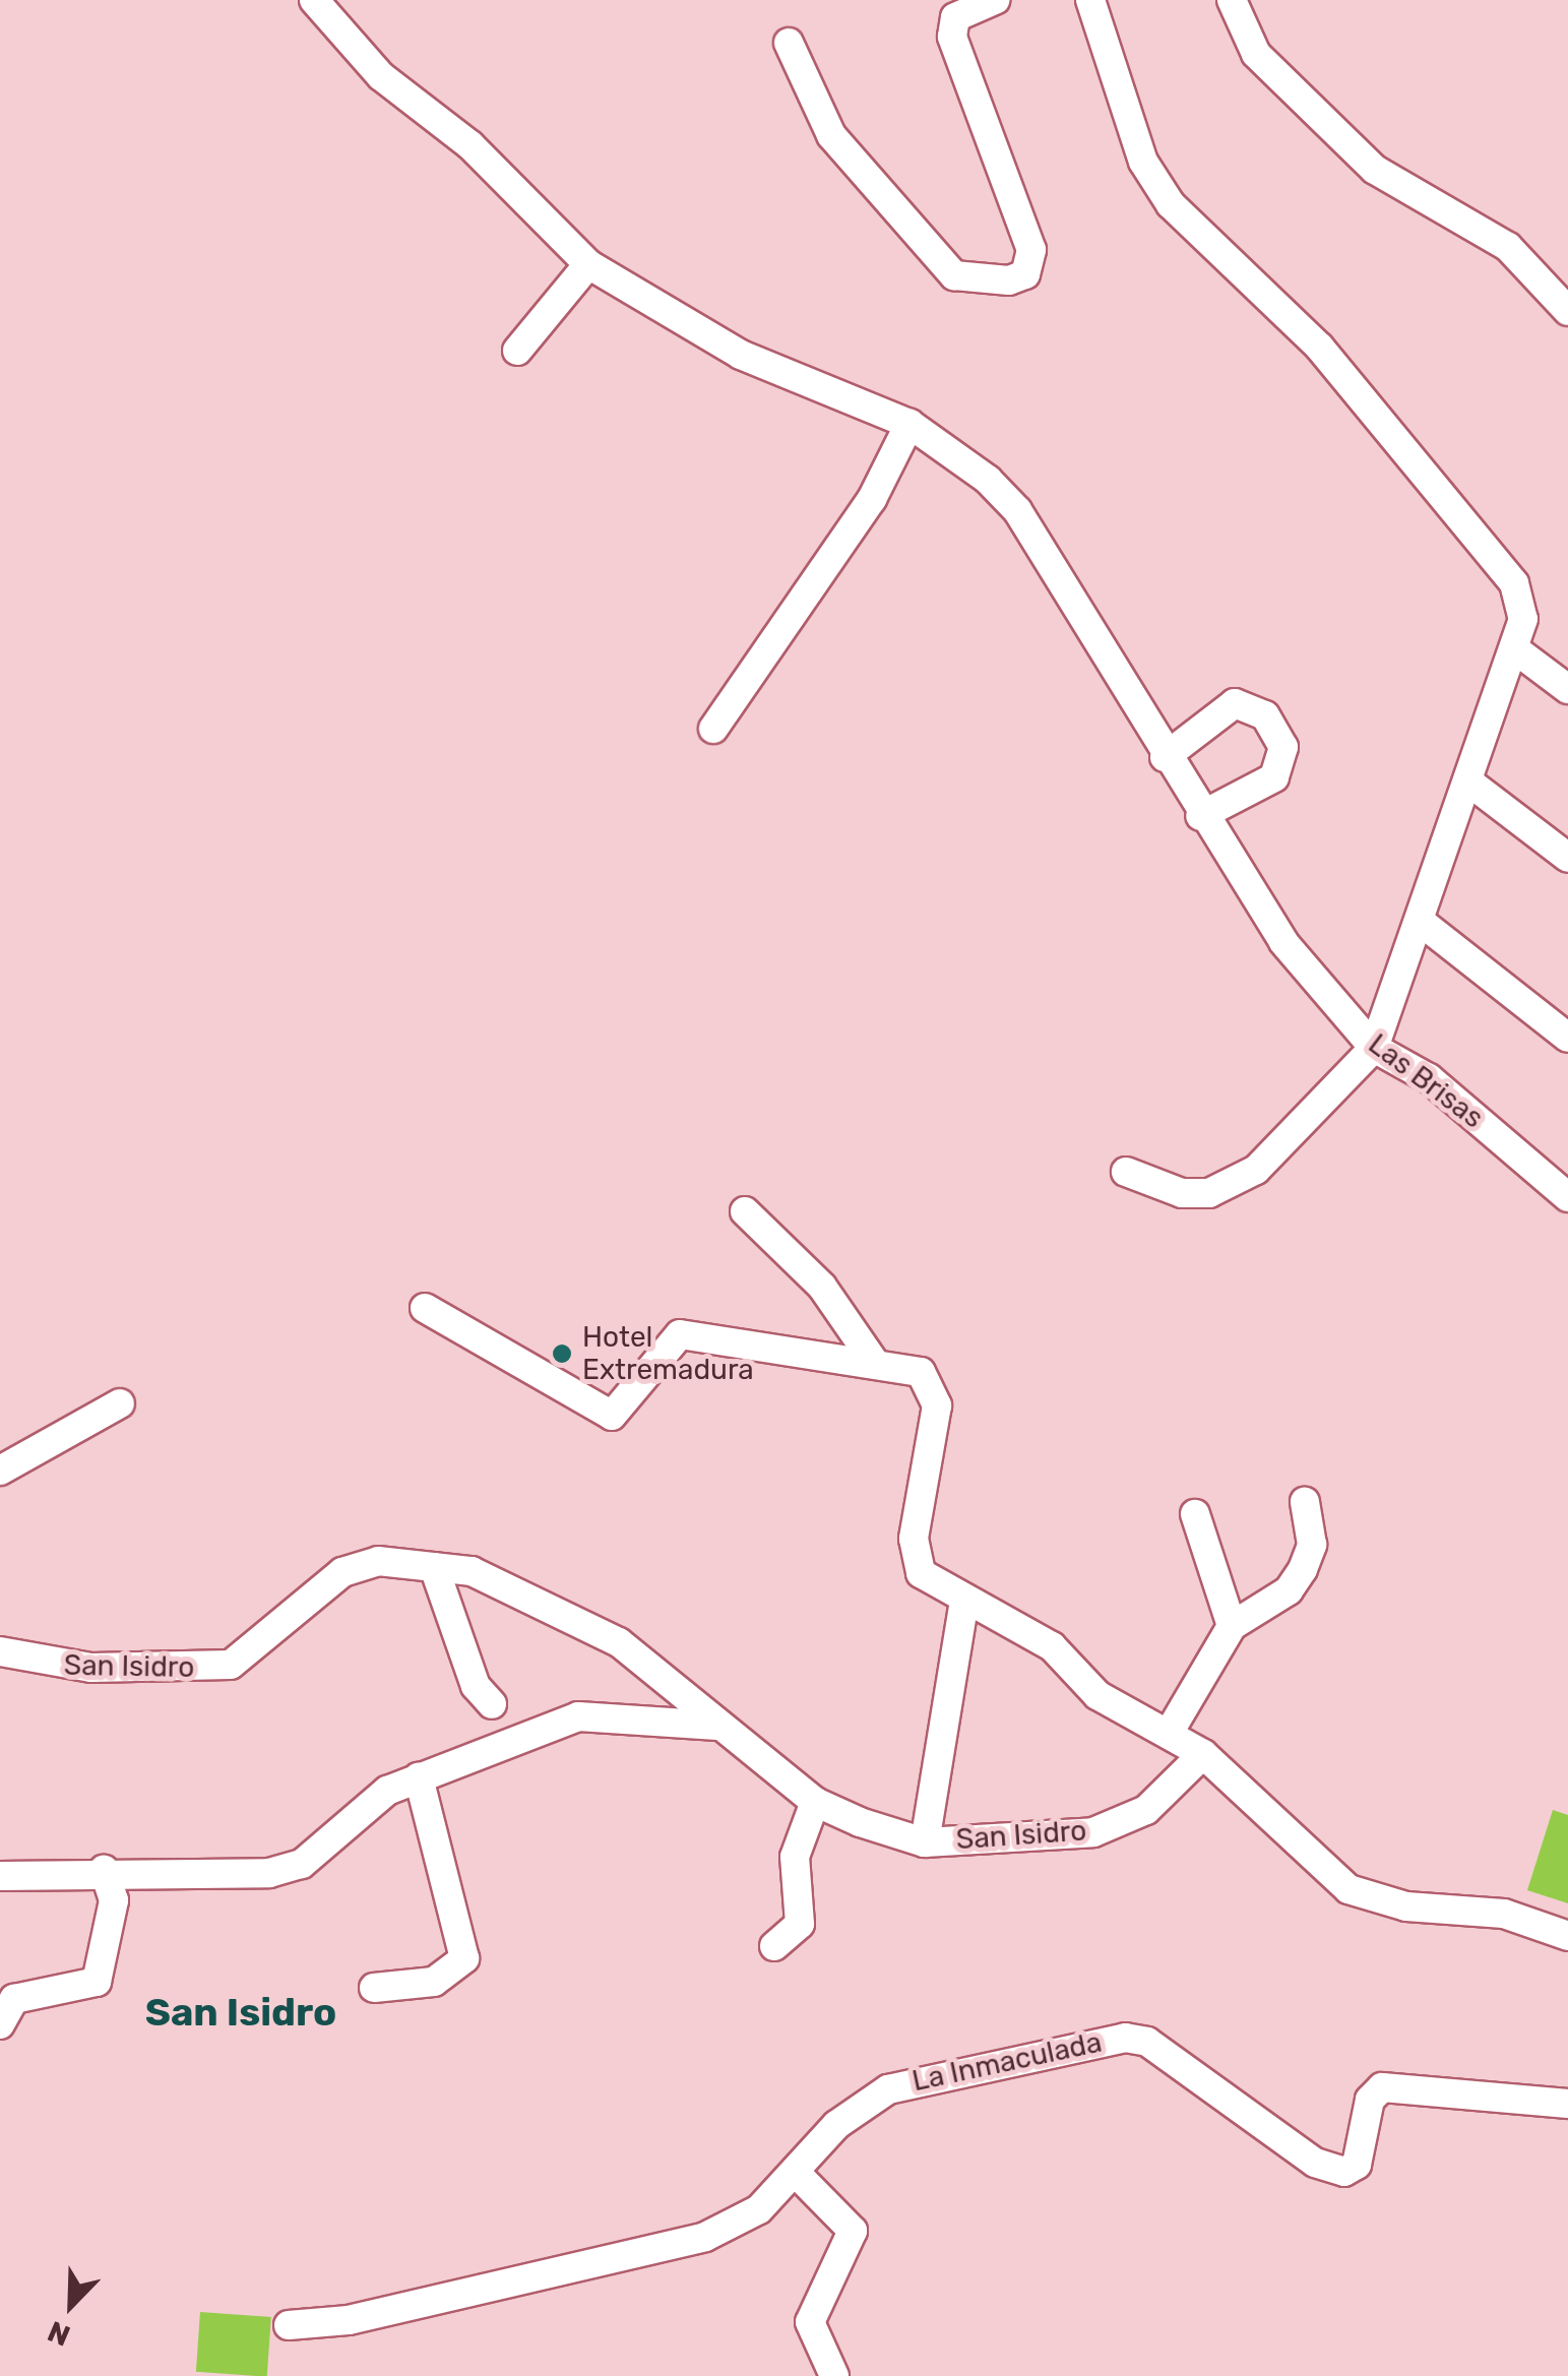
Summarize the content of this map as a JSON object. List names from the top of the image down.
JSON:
{
  "streets": {
    "street": ["Las Brisas", "San Isidro", "La Inmaculada"]
  },
  "districts": ["San Isidro"],
  "places": ["Hotel Extremadura"],
  "north": "bottom left"
}
